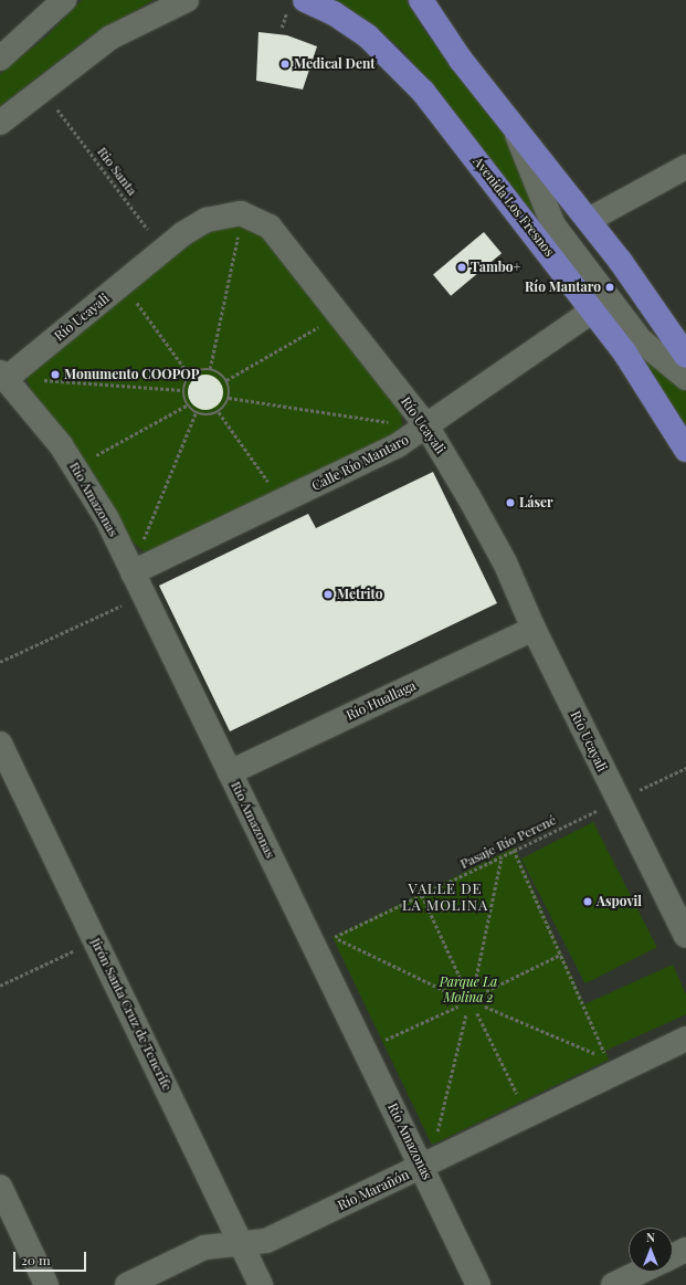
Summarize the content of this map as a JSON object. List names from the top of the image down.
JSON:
{
  "streets": {
    "main road": ["Avenida Los Fresnos"],
    "street": [
      "Río Ucayali",
      "Calle Río Mantaro",
      "Río Amazonas",
      "Río Huallaga",
      "Jirón Santa Cruz de Tenerife",
      "Río Marañón"
    ],
    "path": ["Rio Santa", "Pasaje Río Perené"]
  },
  "crossings": [
    ["Rio Santa", "Río Ucayali"],
    ["Avenida Los Fresnos", "Calle Río Mantaro"],
    ["Río Ucayali", "Calle Río Mantaro"],
    ["Río Ucayali", "Río Amazonas"],
    ["Río Ucayali", "Río Huallaga"],
    ["Río Ucayali", "Pasaje Río Perené"],
    ["Calle Río Mantaro", "Río Amazonas"],
    ["Río Amazonas", "Río Huallaga"],
    ["Río Amazonas", "Pasaje Río Perené"],
    ["Río Amazonas", "Río Marañón"],
    ["Jirón Santa Cruz de Tenerife", "Río Marañón"]
  ],
  "districts": ["VALLE DE LA MOLINA"],
  "parks": ["Parque La Molina 2"],
  "places": [
    "Medical Dent",
    "Tambo+",
    "Río Mantaro",
    "Monumento COOPOP",
    "Láser",
    "Metrito",
    "Aspovil"
  ],
  "scale_bar": "20 m",
  "north": "top"
}
